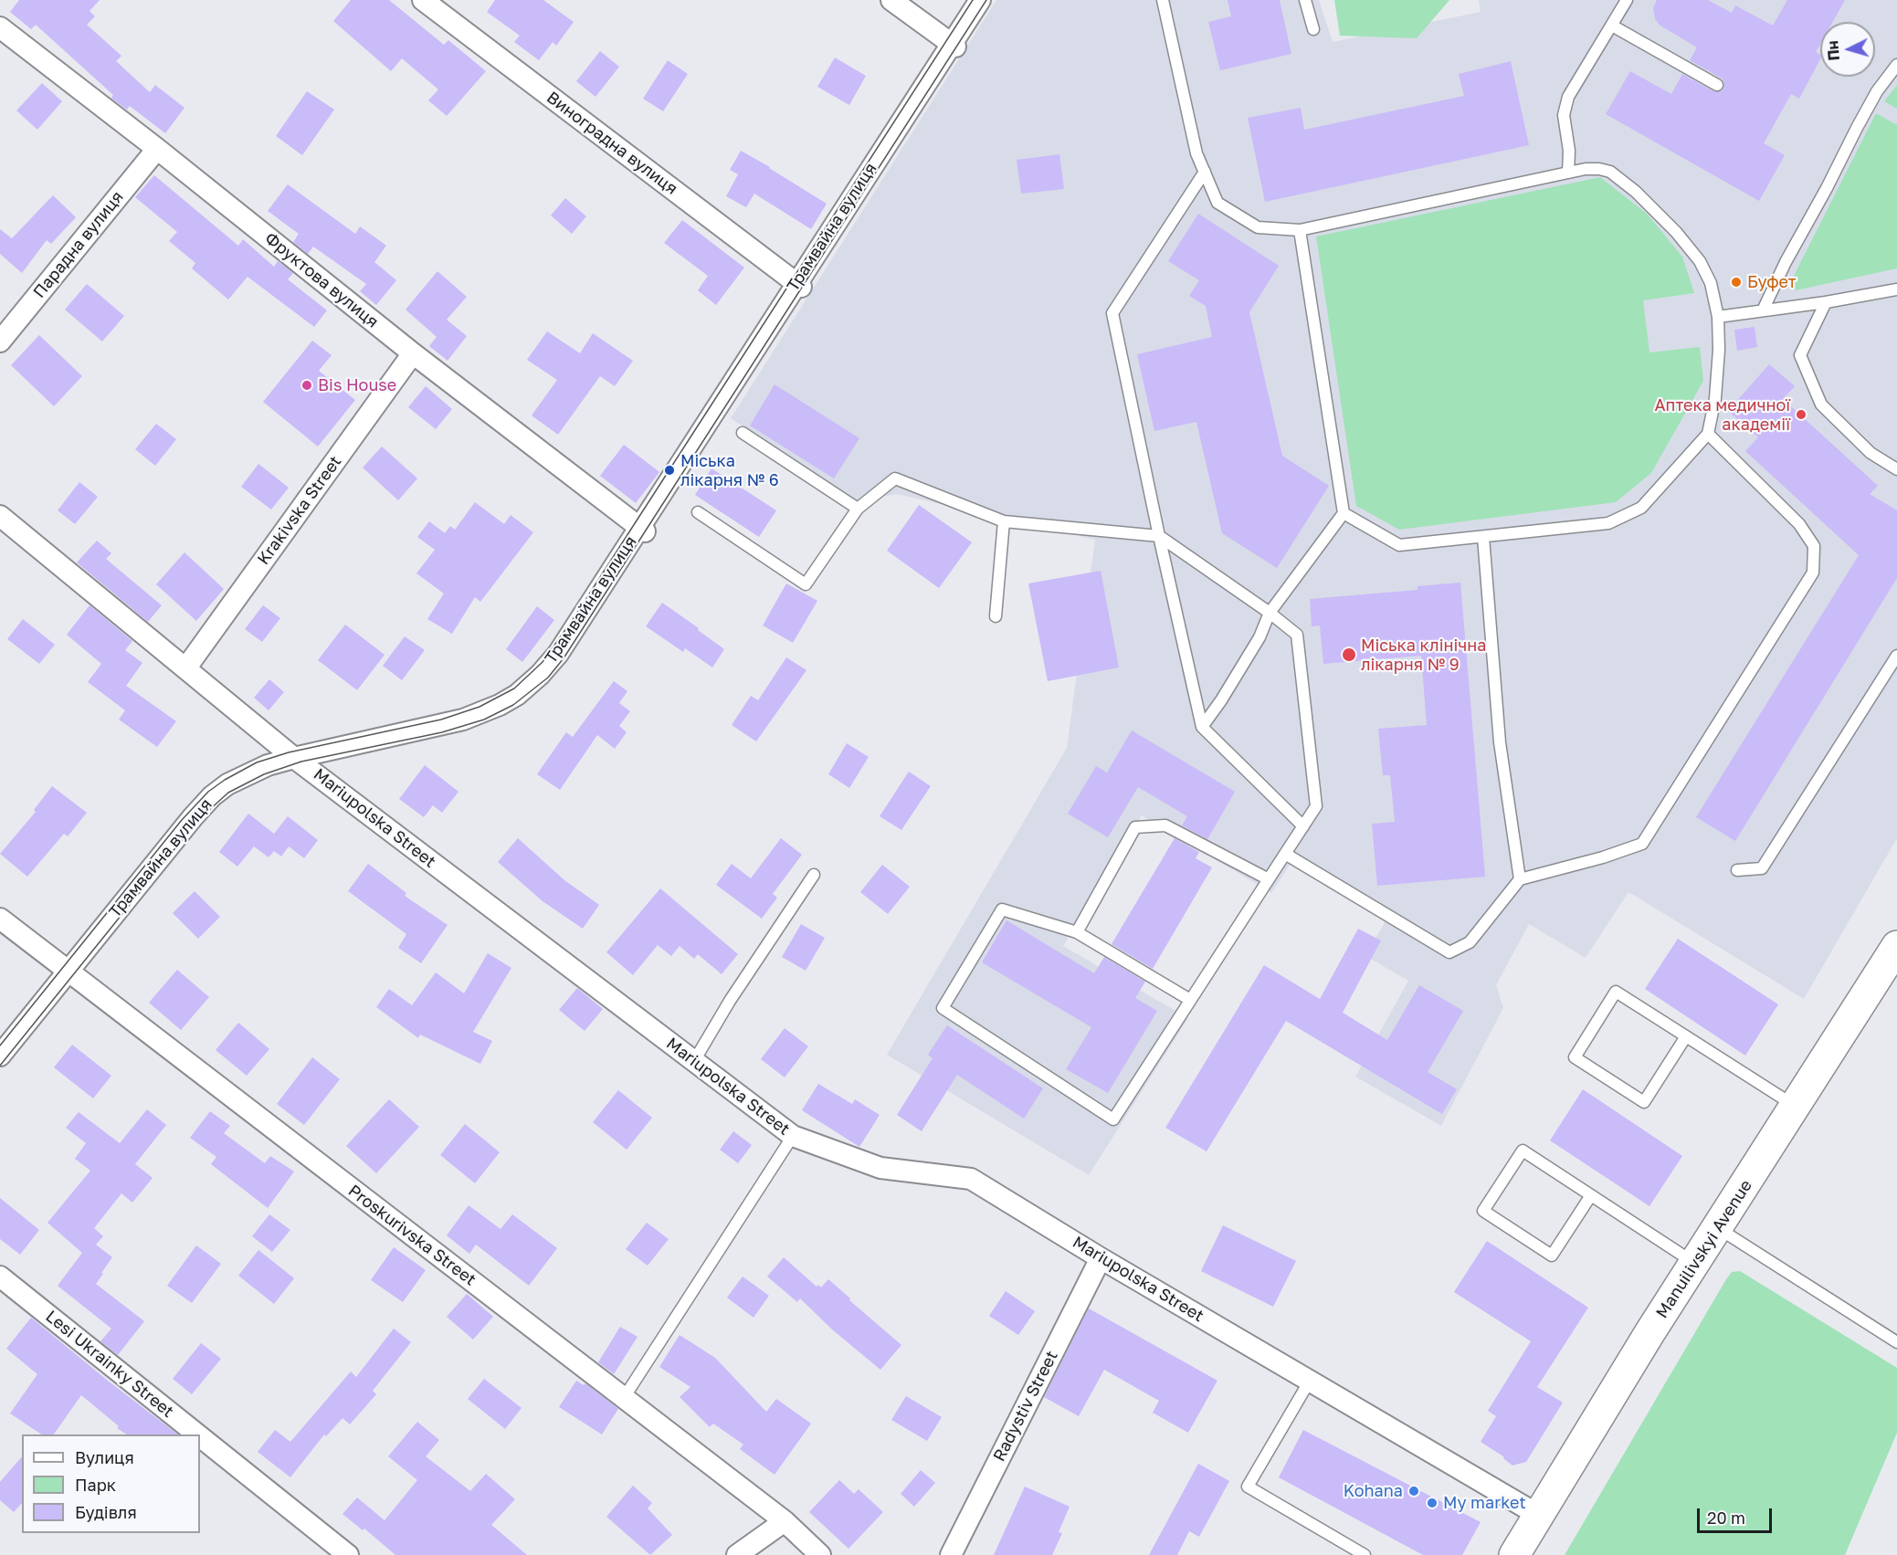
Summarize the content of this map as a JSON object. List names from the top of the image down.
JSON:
{
  "streets": {
    "main road": ["Manuilivskyi Avenue"],
    "street": [
      "Виноградна вулиця",
      "Трамвайна вулиця",
      "Парадна вулиця",
      "Фруктова вулиця",
      "Krakivska Street",
      "Mariupolska Street",
      "Proskurivska Street",
      "Lesi Ukrainky Street",
      "Radystiv Street"
    ]
  },
  "crossings": [
    ["Виноградна вулиця", "Трамвайна вулиця"],
    ["Трамвайна вулиця", "Фруктова вулиця"],
    ["Трамвайна вулиця", "Mariupolska Street"],
    ["Трамвайна вулиця", "Proskurivska Street"],
    ["Парадна вулиця", "Фруктова вулиця"],
    ["Фруктова вулиця", "Krakivska Street"],
    ["Krakivska Street", "Mariupolska Street"],
    ["Mariupolska Street", "Manuilivskyi Avenue"],
    ["Mariupolska Street", "Radystiv Street"]
  ],
  "places": [
    "Буфет",
    "Bis House",
    "Аптека медичної академії",
    "Міська лікарня № 6",
    "Міська клінічна лікарня № 9",
    "Kohana",
    "My market"
  ],
  "legend": ["Вулиця", "Парк", "Будівля"],
  "scale_bar": "20 m",
  "north": "left"
}
